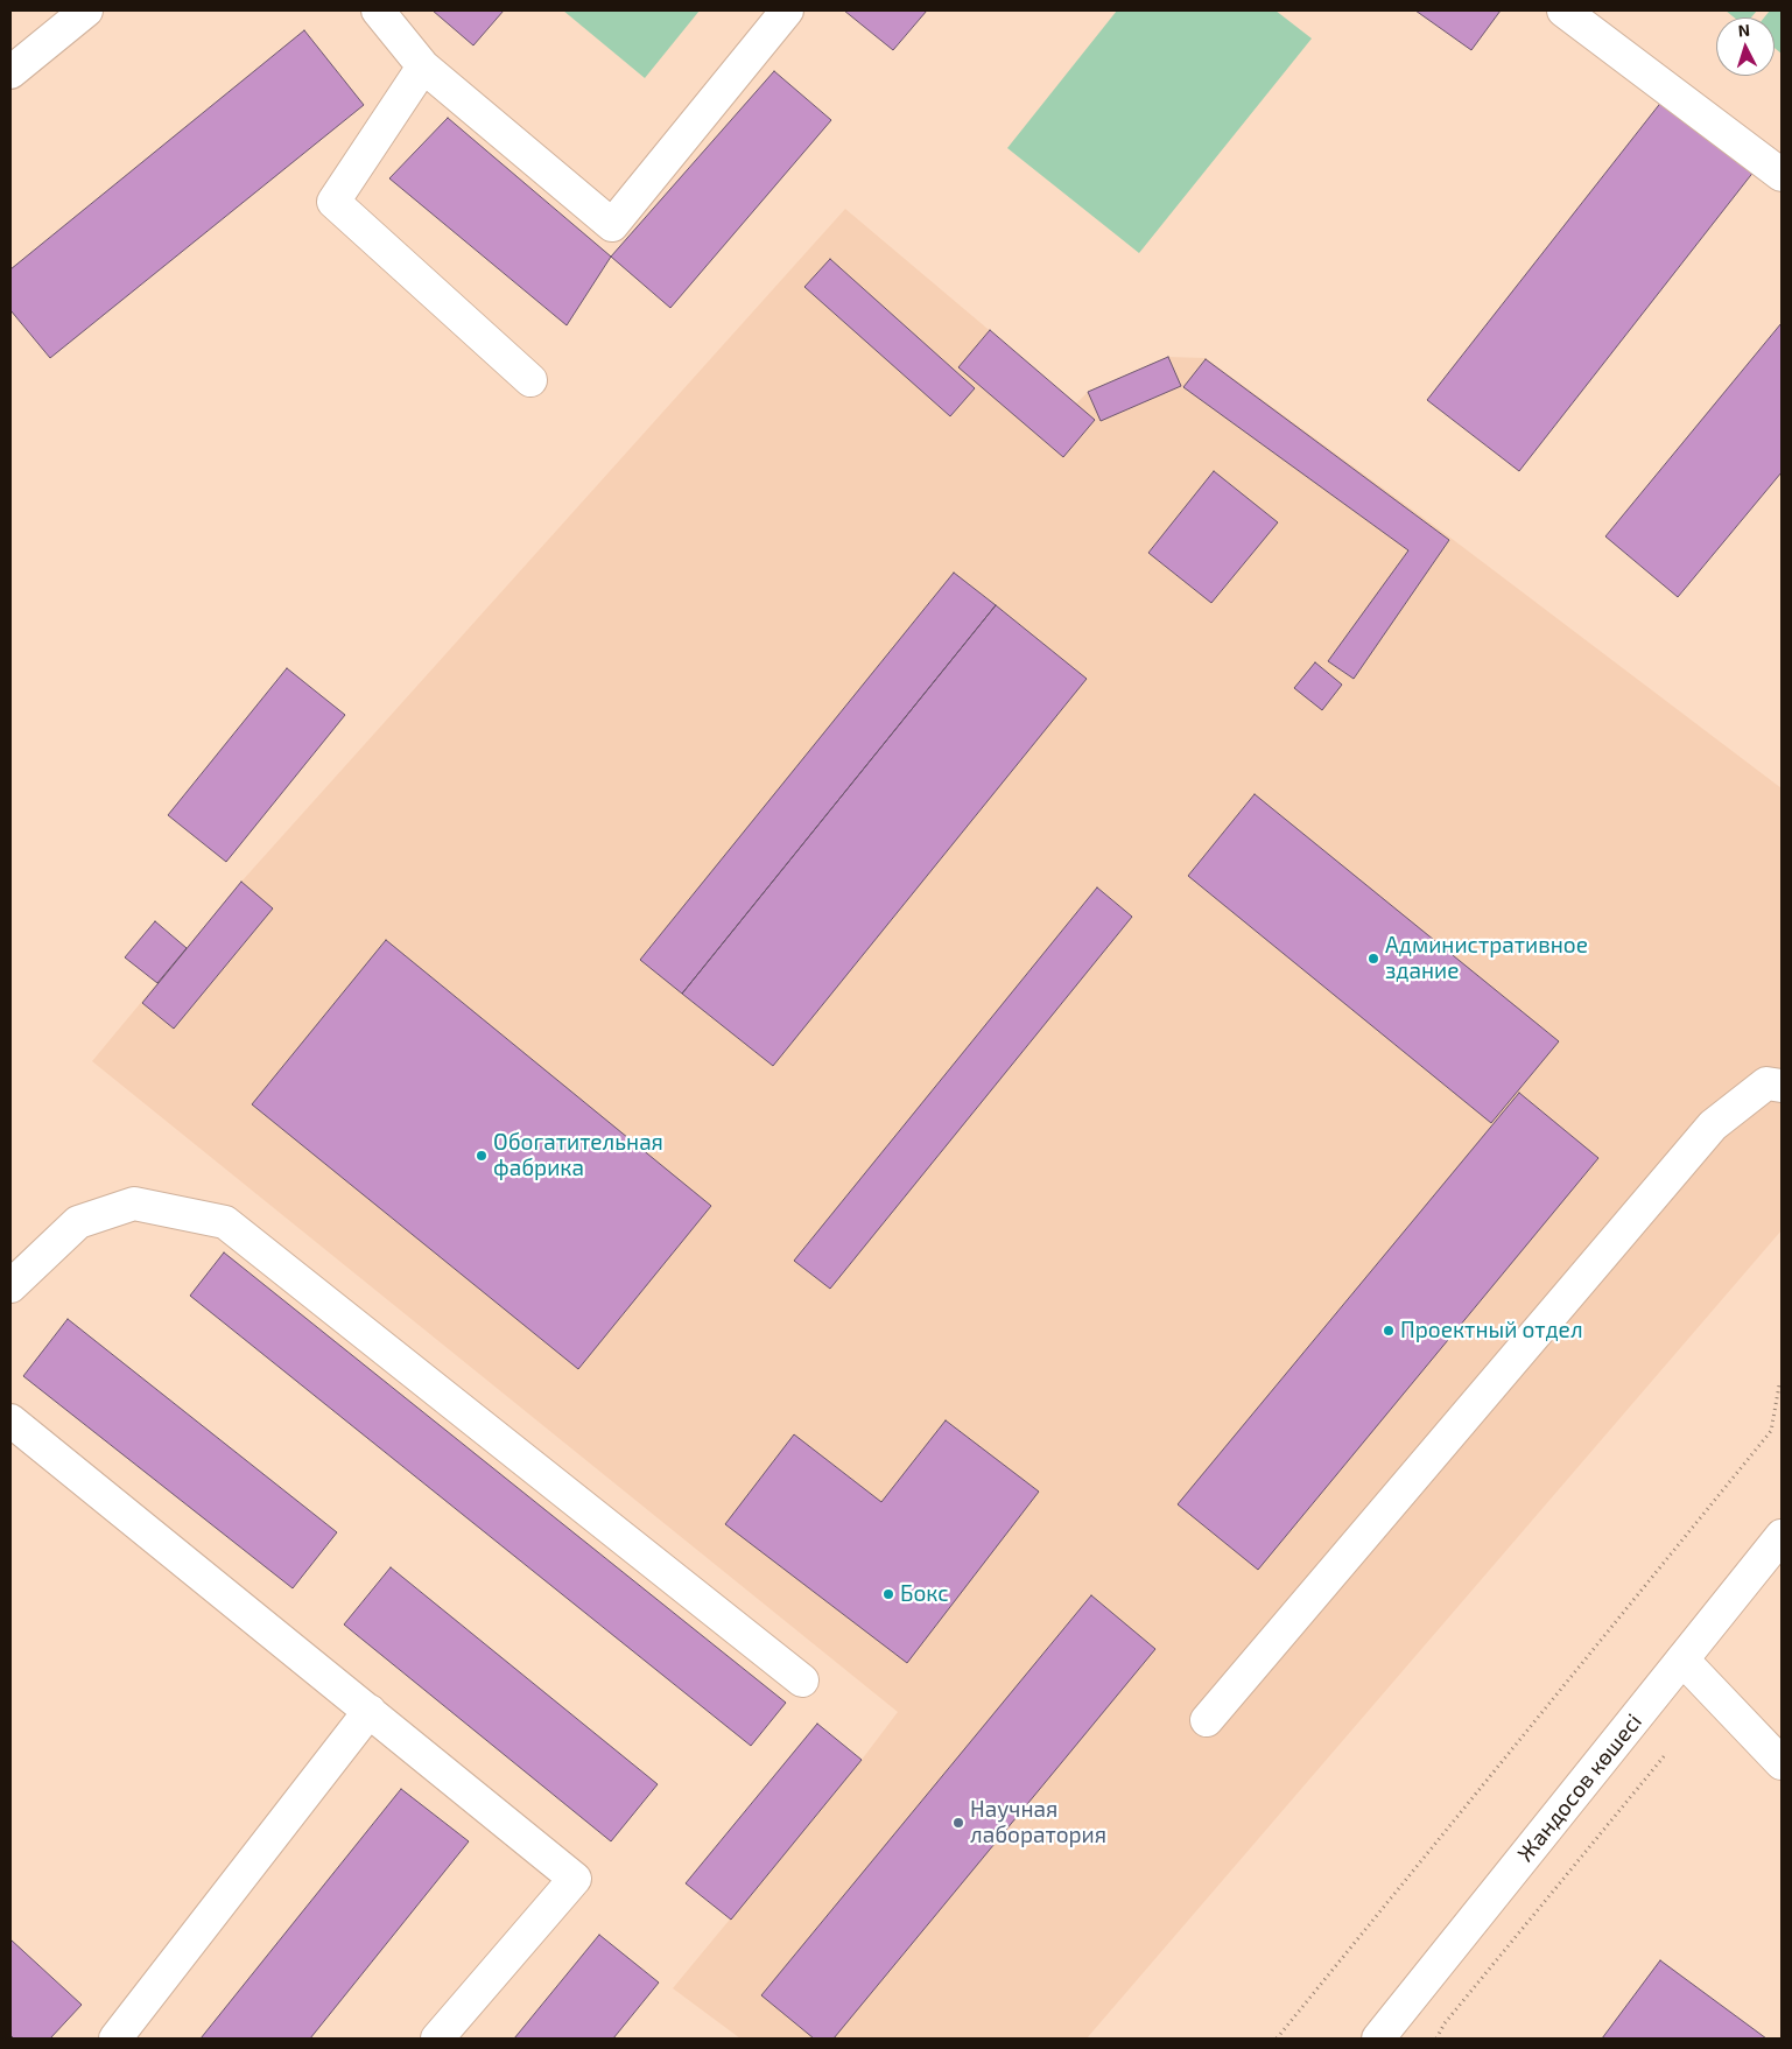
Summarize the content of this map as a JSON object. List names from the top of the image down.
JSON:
{
  "streets": {
    "main road": ["Жандосов көшесі"]
  },
  "places": [
    "Административное здание",
    "Обогатительная фабрика",
    "Проектный отдел",
    "Бокс",
    "Научная лаборатория"
  ],
  "north": "top"
}
